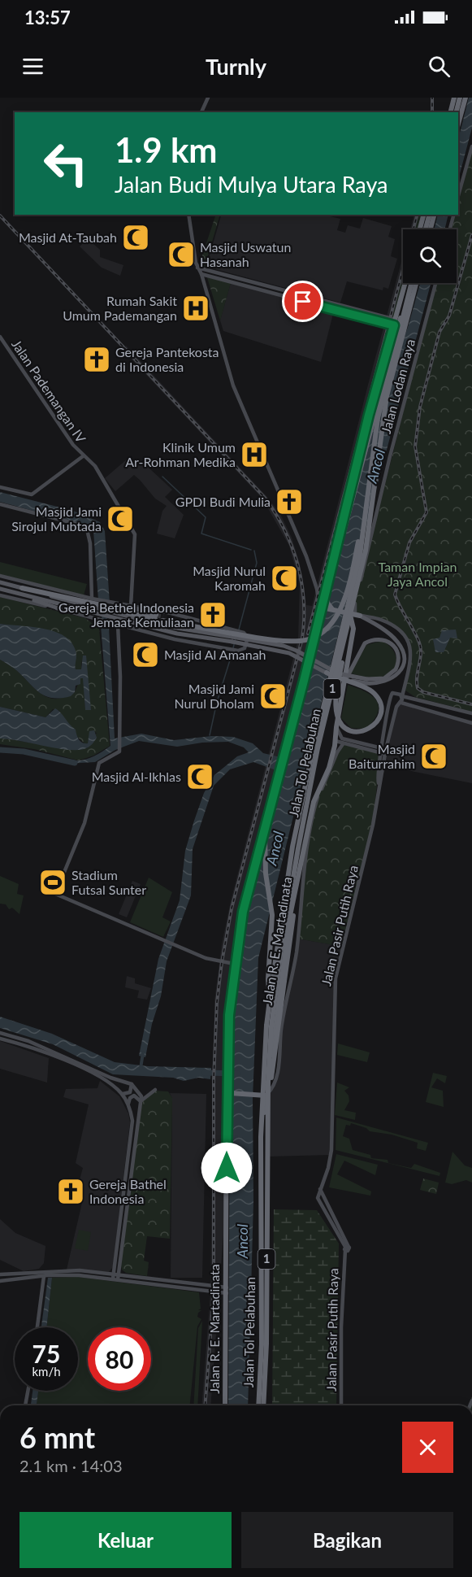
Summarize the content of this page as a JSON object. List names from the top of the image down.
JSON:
{
  "streets": {
    "highway": ["1", "Jalan Tol Pelabuhan", "Jalan R. E. Martadinata"],
    "street": ["Jalan Lodan Raya", "Jalan Pademangan IV", "Jalan Pasir Putih Raya"]
  },
  "crossings": [
    ["Jalan Lodan Raya", "Jalan Pasir Putih Raya"],
    ["Jalan Tol Pelabuhan", "Jalan R. E. Martadinata"]
  ],
  "water": ["Ancol"],
  "parks": ["Taman Impian Jaya Ancol"],
  "places": {
    "mosque": [
      "Masjid At-Taubah",
      "Masjid Uswatun Hasanah",
      "Masjid Jami Sirojul Mubtada",
      "Masjid Nurul Karomah",
      "Masjid Al Amanah",
      "Masjid Jami Nurul Dholam",
      "Masjid Baiturrahim",
      "Masjid Al-Ikhlas"
    ],
    "hospital": ["Rumah Sakit Umum Pademangan", "Klinik Umum Ar-Rohman Medika"],
    "church": [
      "Gereja Pantekosta di Indonesia",
      "GPDI Budi Mulia",
      "Gereja Bethel Indonesia Jemaat Kemuliaan",
      "Gereja Bathel Indonesia"
    ],
    "sports": ["Stadium Futsal Sunter"]
  },
  "page": {
    "status": "13:57",
    "header": "Turnly",
    "turn": ["1.9 km", "Jalan Budi Mulya Utara Raya"],
    "speed": "75 km/h",
    "limit": "80",
    "heading": ["6 mnt", "2.1 km · 14:03"],
    "buttons": ["Keluar", "Bagikan"]
  }
}
